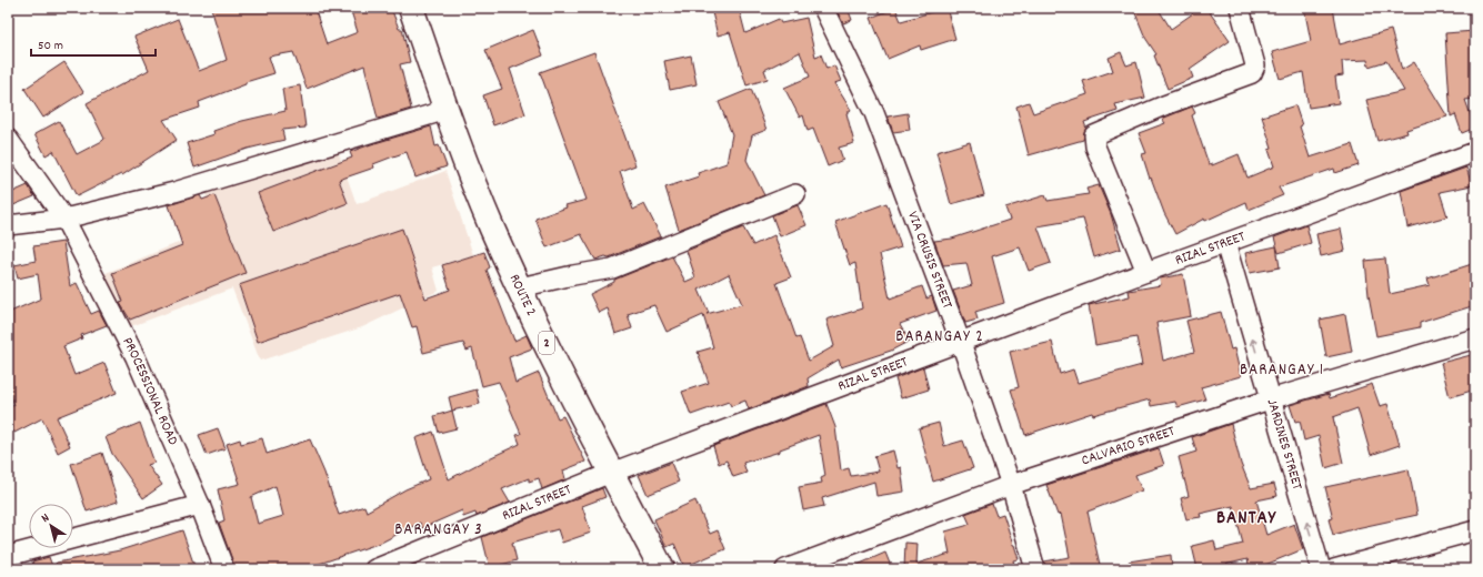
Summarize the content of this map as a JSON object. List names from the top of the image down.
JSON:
{
  "streets": {
    "highway": ["ROUTE 2", "2"],
    "street": [
      "RIZAL STREET",
      "VIA CRUSIS STREET",
      "PROCESSIONAL ROAD",
      "JARDINES STREET",
      "CALVARIO STREET"
    ]
  },
  "crossings": [
    ["RIZAL STREET", "VIA CRUSIS STREET"],
    ["RIZAL STREET", "ROUTE 2"],
    ["RIZAL STREET", "JARDINES STREET"],
    ["VIA CRUSIS STREET", "CALVARIO STREET"],
    ["JARDINES STREET", "CALVARIO STREET"]
  ],
  "one_way": ["JARDINES STREET"],
  "districts": [
    "BARANGAY 2",
    "BARANGAY 1",
    "BANTAY",
    "BARANGAY 3"
  ],
  "scale_bar": "50 m",
  "north": "top left"
}
